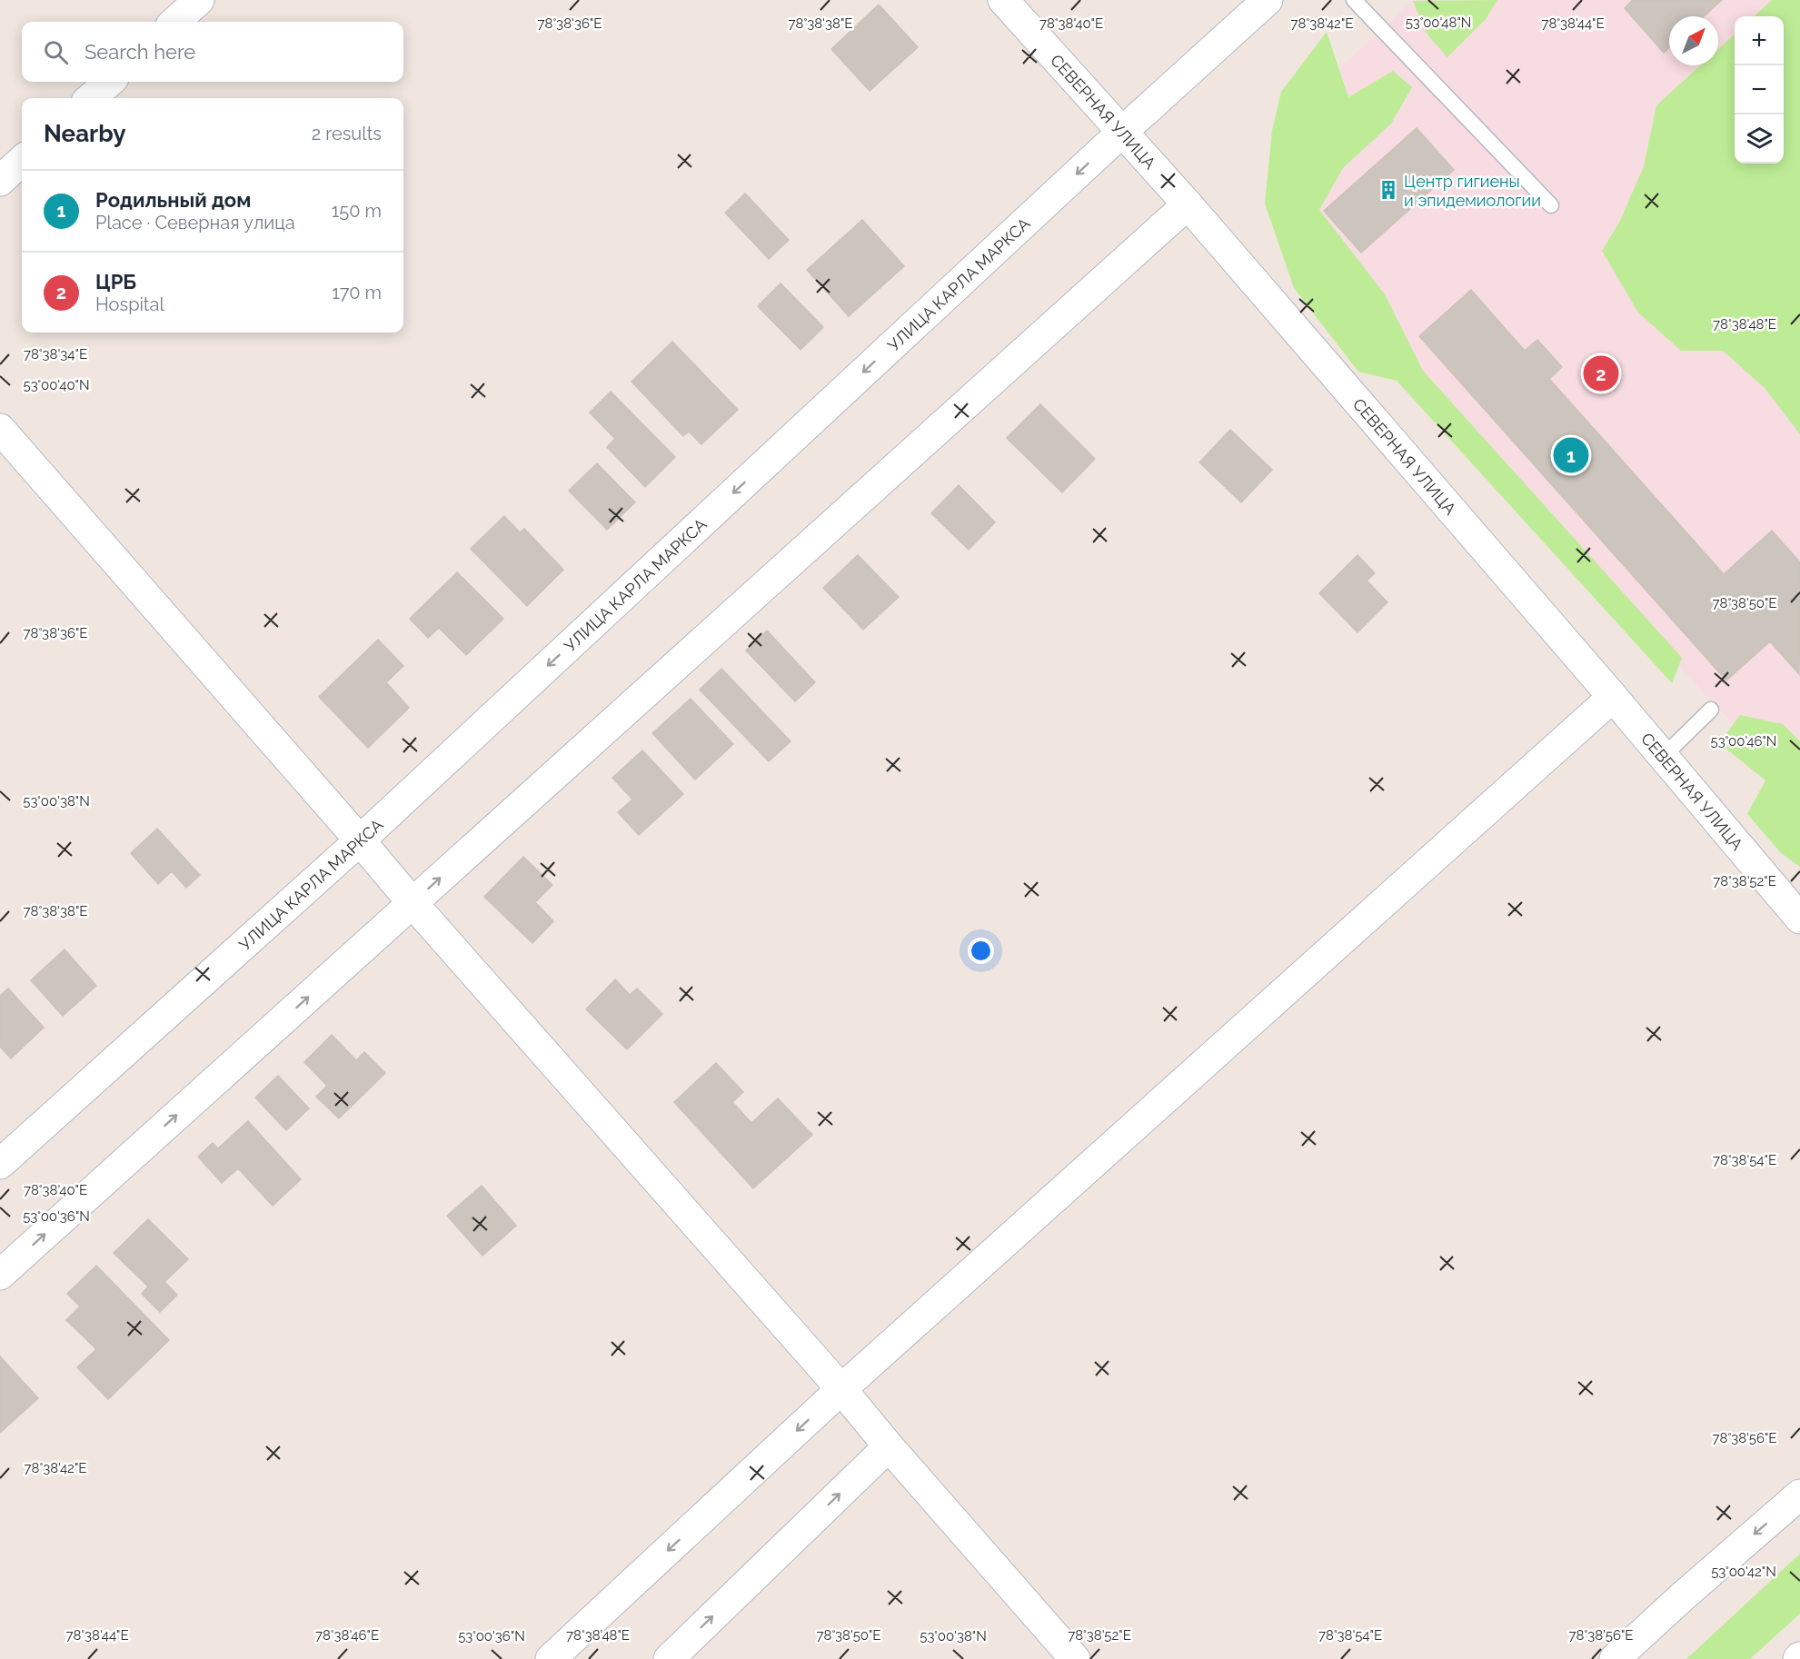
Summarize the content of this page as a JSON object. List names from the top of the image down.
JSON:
{
  "streets": {
    "street": ["СЕВЕРНАЯ УЛИЦА", "УЛИЦА КАРЛА МАРКСА"]
  },
  "crossings": [
    ["СЕВЕРНАЯ УЛИЦА", "УЛИЦА КАРЛА МАРКСА"]
  ],
  "places": {
    "building": ["Центр гигиены и эпидемиологии"]
  },
  "north": "top right",
  "page": {
    "map_buttons": ["+", "−"],
    "search": "Search here",
    "heading": ["Nearby", "2 results"],
    "list": [
      {
        "mark": "1",
        "name": "Родильный дом",
        "note": "Place · Северная улица",
        "value": "150 m"
      },
      {
        "mark": "2",
        "name": "ЦРБ",
        "note": "Hospital",
        "value": "170 m"
      }
    ],
    "pins": ["2", "1"]
  },
  "coordinates": [
    "53°00'48\"N",
    "78°38'36\"E",
    "78°38'38\"E",
    "78°38'42\"E",
    "78°38'44\"E",
    "78°38'40\"E",
    "78°38'48\"E",
    "78°38'34\"E",
    "53°00'40\"N",
    "78°38'50\"E",
    "53°00'46\"N",
    "53°00'38\"N",
    "78°38'52\"E",
    "78°38'54\"E",
    "53°00'36\"N",
    "78°38'56\"E",
    "53°00'42\"N",
    "78°38'46\"E"
  ]
}
